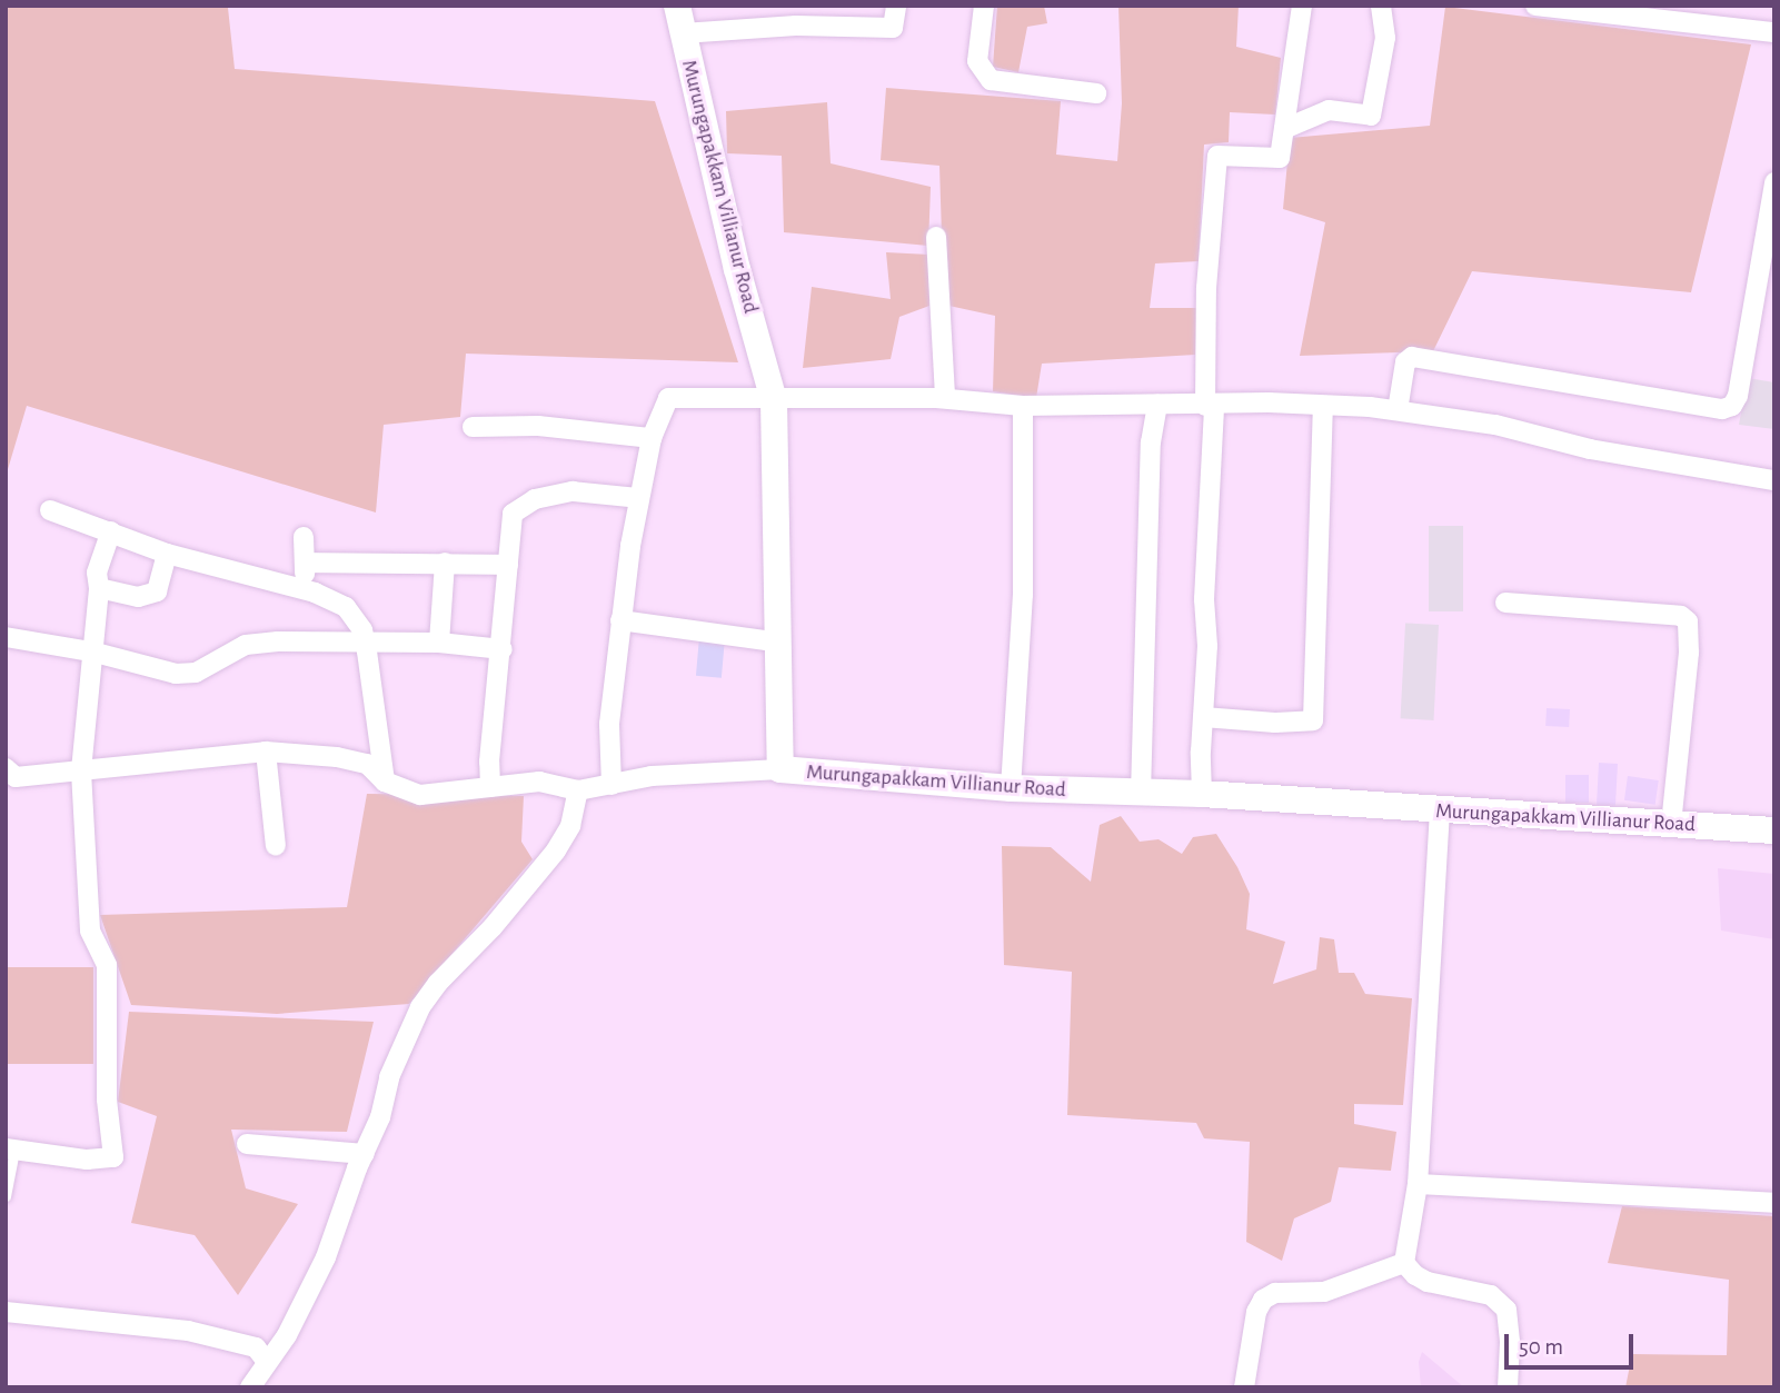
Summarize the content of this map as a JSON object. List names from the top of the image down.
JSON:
{
  "streets": {
    "main road": ["Murungapakkam Villianur Road"]
  },
  "scale_bar": "50 m"
}
